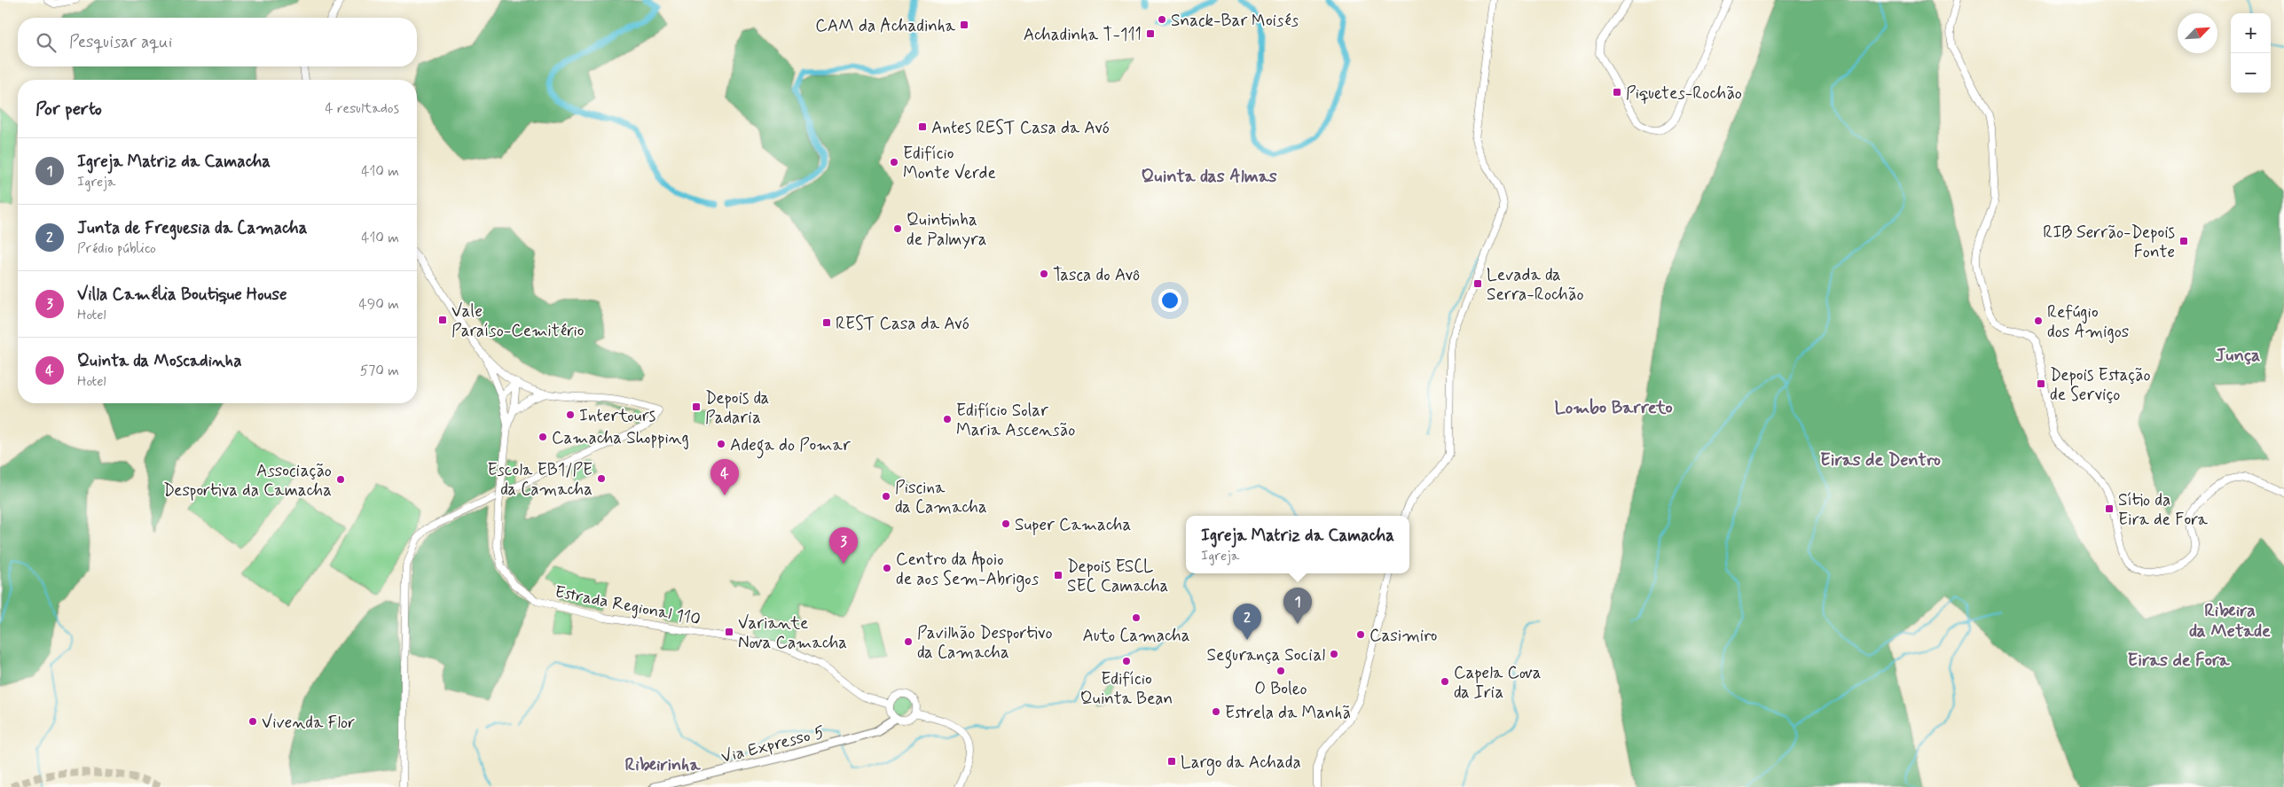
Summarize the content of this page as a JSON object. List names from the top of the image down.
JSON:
{
  "streets": {
    "main road": ["Estrada Regional 110", "Via Expresso 5"]
  },
  "crossings": [
    ["Estrada Regional 110", "Via Expresso 5"]
  ],
  "districts": [
    "Quinta das Almas",
    "Junça",
    "Lombo Barreto",
    "Eiras de Dentro",
    "Ribeira da Metade",
    "Eiras de Fora",
    "Ribeirinha"
  ],
  "places": {
    "other": [
      "Snack-Bar Moisés",
      "Edifício Monte Verde",
      "Quintinha de Palmyra",
      "Tasca do Avô",
      "Refúgio dos Amigos",
      "Intertours",
      "Edifício Solar Maria Ascensão",
      "Camacha Shopping",
      "Adega do Pomar",
      "Escola EB1/PE da Camacha",
      "Associação Desportiva da Camacha",
      "Piscina da Camacha",
      "Super Camacha",
      "Centro da Apoio de aos Sem-Abrigos",
      "Auto Camacha",
      "Casimiro",
      "Pavilhão Desportivo da Camacha",
      "Segurança Social",
      "Edifício Quinta Bean",
      "O Boleo",
      "Capela Cova da Iria",
      "Estrela da Manhã",
      "Vivenda Flor"
    ],
    "transit": [
      "CAM da Achadinha",
      "Achadinha T-111",
      "Piquetes-Rochão",
      "Antes REST Casa da Avó",
      "RIB Serrão-Depois Fonte",
      "Levada da Serra-Rochão",
      "Vale Paraíso-Cemitério",
      "REST Casa da Avó",
      "Depois Estação de Serviço",
      "Depois da Padaria",
      "Sítio da Eira de Fora",
      "Depois ESCL SEC Camacha",
      "Variante Nova Camacha",
      "Largo da Achada"
    ]
  },
  "north": "top right",
  "page": {
    "map_buttons": ["+", "−"],
    "search": "Pesquisar aqui",
    "heading": ["Por perto", "4 resultados"],
    "list": [
      {
        "mark": "1",
        "name": "Igreja Matriz da Camacha",
        "note": "Igreja",
        "value": "410 m"
      },
      {
        "mark": "2",
        "name": "Junta de Freguesia da Camacha",
        "note": "Prédio público",
        "value": "410 m"
      },
      {
        "mark": "3",
        "name": "Villa Camélia Boutique House",
        "note": "Hotel",
        "value": "490 m"
      },
      {
        "mark": "4",
        "name": "Quinta da Moscadinha",
        "note": "Hotel",
        "value": "570 m"
      }
    ],
    "pins": [
      "4",
      "3",
      "1",
      "2"
    ],
    "popup": ["Igreja Matriz da Camacha", "Igreja"]
  }
}
